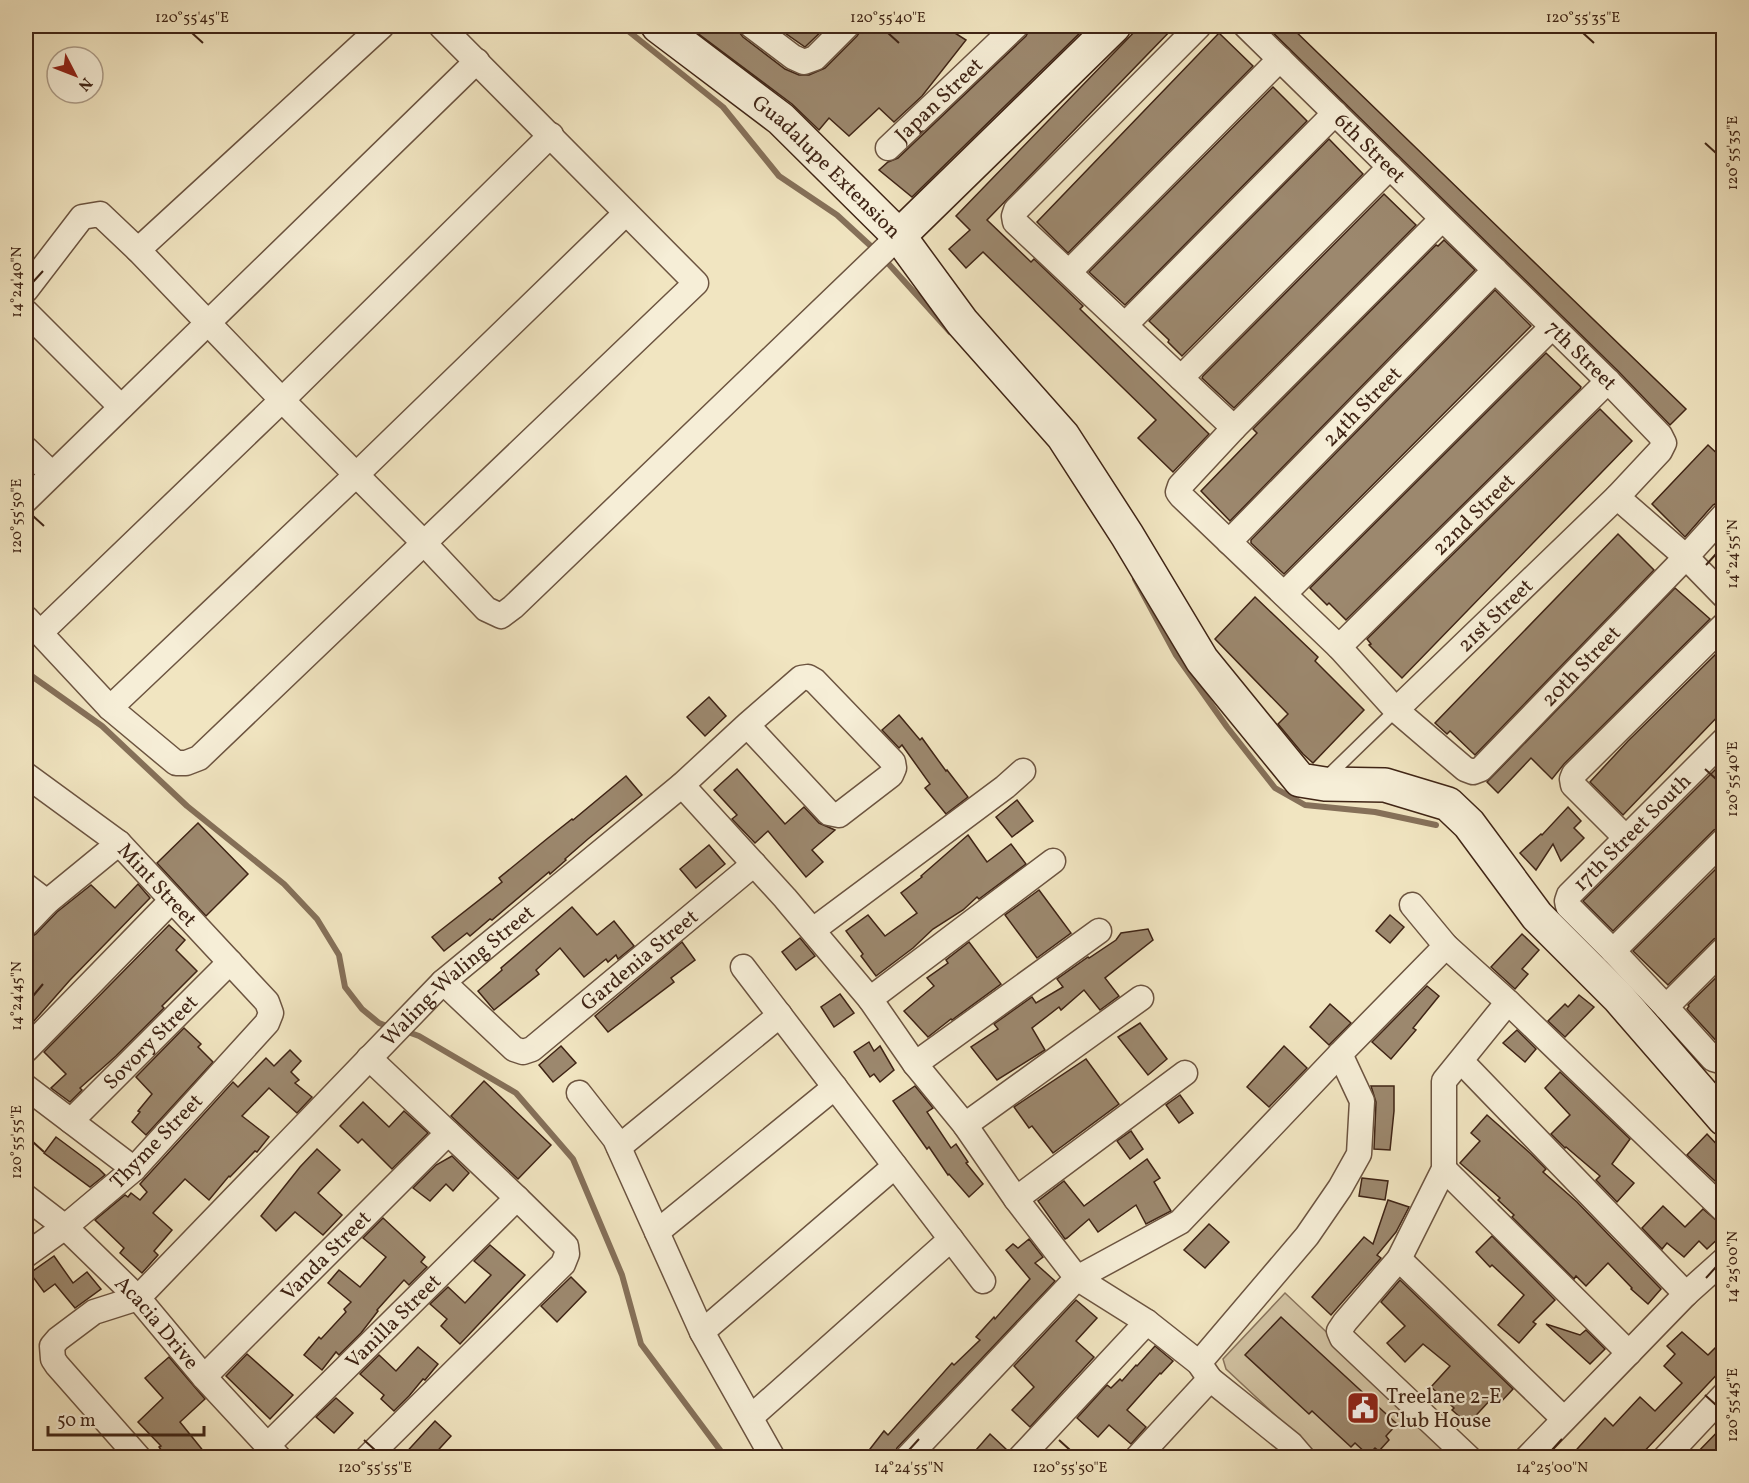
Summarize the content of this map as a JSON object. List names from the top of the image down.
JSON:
{
  "streets": {
    "street": [
      "Japan Street",
      "6th Street",
      "Guadalupe Extension",
      "7th Street",
      "24th Street",
      "22nd Street",
      "21st Street",
      "20th Street",
      "17th Street South",
      "Mint Street",
      "Gardenia Street",
      "Waling-Waling Street",
      "Sovory Street",
      "Thyme Street",
      "Vanda Street",
      "Vanilla Street",
      "Acacia Drive"
    ]
  },
  "crossings": [
    ["6th Street", "7th Street"],
    ["6th Street", "24th Street"],
    ["7th Street", "24th Street"],
    ["7th Street", "22nd Street"],
    ["7th Street", "21st Street"],
    ["21st Street", "20th Street"],
    ["Mint Street", "Sovory Street"],
    ["Mint Street", "Thyme Street"],
    ["Gardenia Street", "Waling-Waling Street"],
    ["Waling-Waling Street", "Acacia Drive"],
    ["Thyme Street", "Acacia Drive"],
    ["Vanda Street", "Acacia Drive"],
    ["Vanilla Street", "Acacia Drive"]
  ],
  "places": {
    "public building": ["Treelane 2-E Club House"]
  },
  "scale_bar": "50 m",
  "north": "bottom right",
  "coordinates": [
    "120°55'45\"E",
    "120°55'40\"E",
    "120°55'35\"E",
    "14°24'40\"N",
    "120°55'50\"E",
    "14°24'55\"N",
    "14°24'45\"N",
    "120°55'55\"E",
    "14°25'00\"N"
  ]
}
